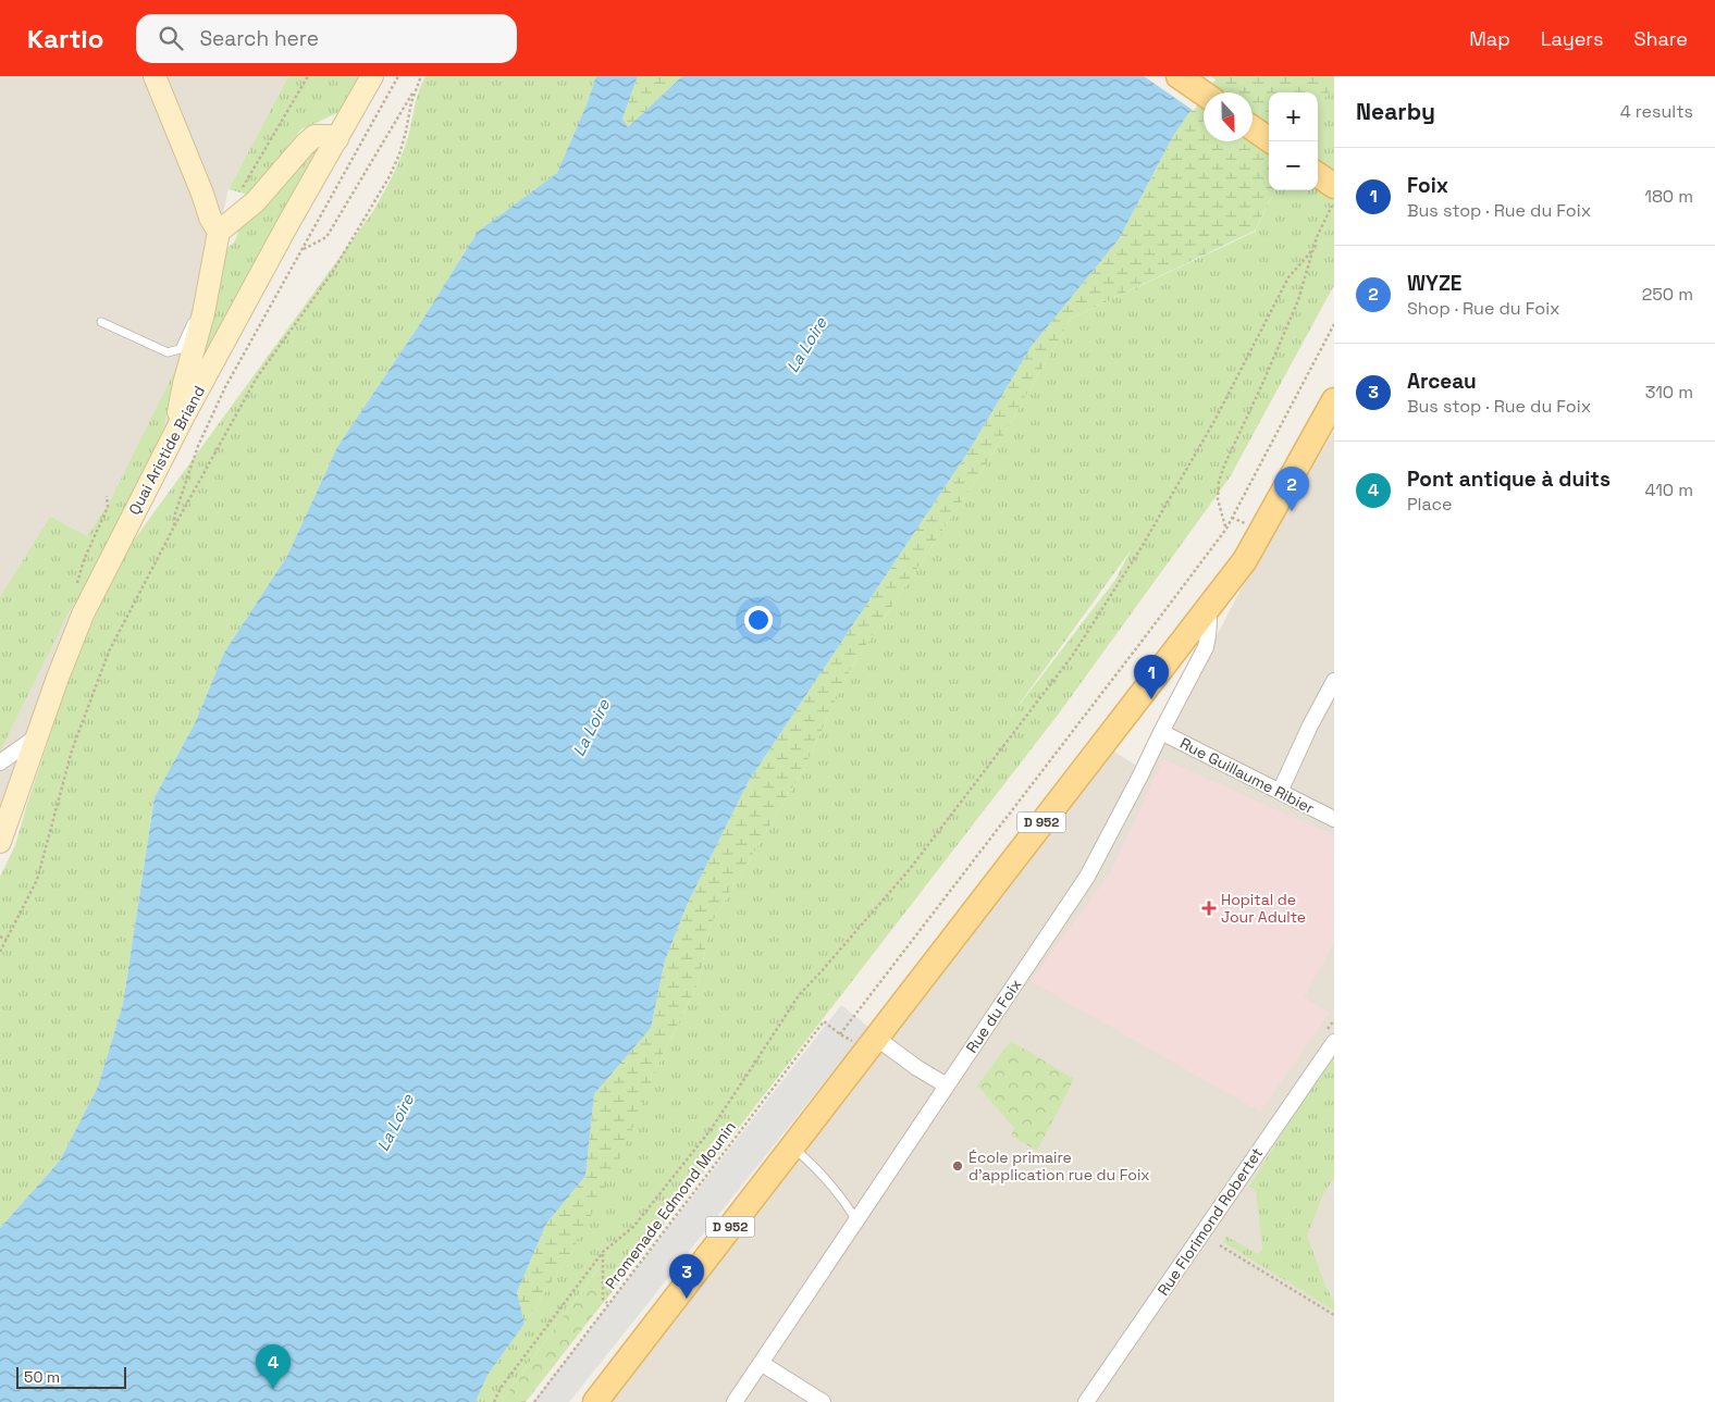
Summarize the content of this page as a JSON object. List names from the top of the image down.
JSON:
{
  "streets": {
    "main road": ["Quai Aristide Briand", "D 952"],
    "street": ["Rue Guillaume Ribier", "Rue du Foix", "Rue Florimond Robertet"],
    "path": ["Promenade Edmond Mounin"]
  },
  "crossings": [
    ["Rue Guillaume Ribier", "Rue du Foix"],
    ["D 952", "Rue du Foix"]
  ],
  "water": ["La Loire"],
  "places": {
    "health": ["Hopital de Jour Adulte"],
    "other": ["École primaire d'application rue du Foix"]
  },
  "scale_bar": "50 m",
  "north": "bottom",
  "page": {
    "header": "Kartio",
    "search": "Search here",
    "nav": ["Map", "Layers", "Share"],
    "heading": ["Nearby", "4 results"],
    "map_buttons": ["+", "−"],
    "list": [
      {
        "mark": "1",
        "name": "Foix",
        "note": "Bus stop · Rue du Foix",
        "value": "180 m"
      },
      {
        "mark": "2",
        "name": "WYZE",
        "note": "Shop · Rue du Foix",
        "value": "250 m"
      },
      {
        "mark": "3",
        "name": "Arceau",
        "note": "Bus stop · Rue du Foix",
        "value": "310 m"
      },
      {
        "mark": "4",
        "name": "Pont antique à duits",
        "note": "Place",
        "value": "410 m"
      }
    ],
    "pins": [
      "2",
      "1",
      "3",
      "4"
    ],
    "scale": "50 m"
  }
}
